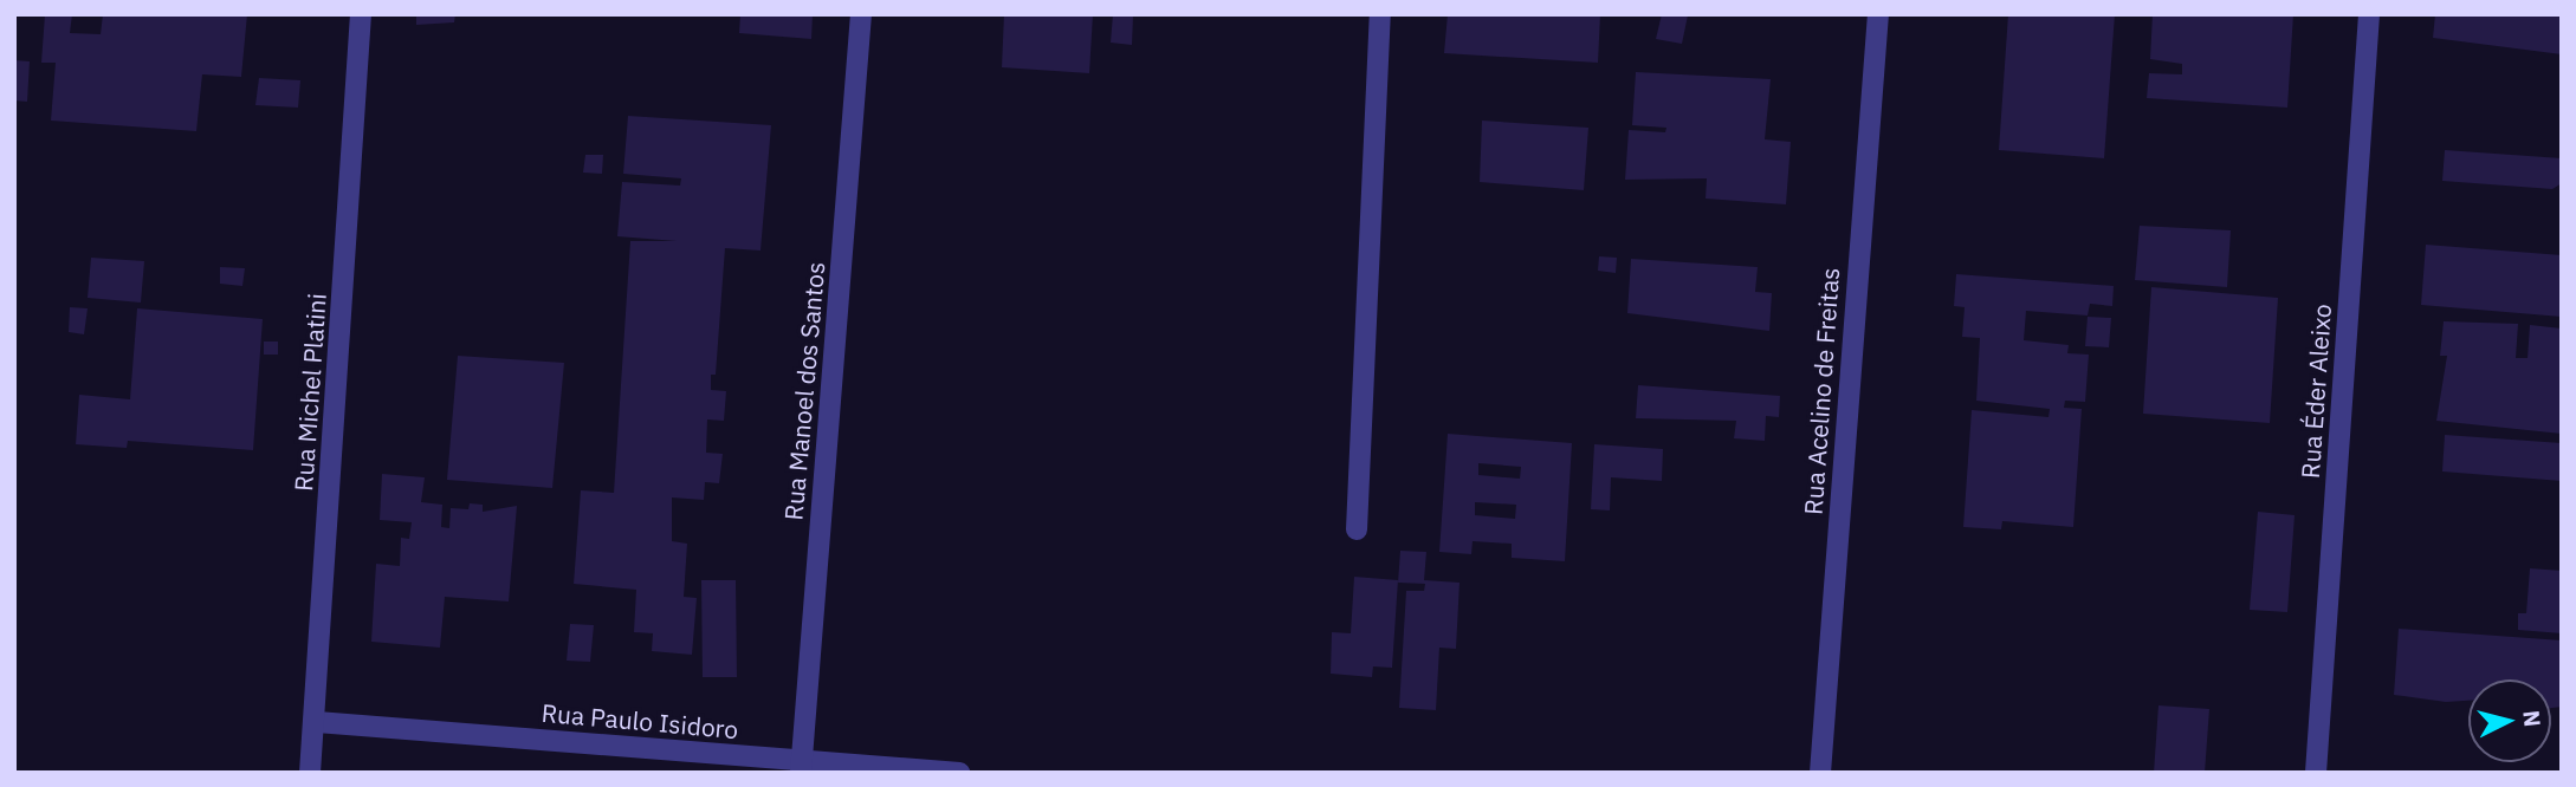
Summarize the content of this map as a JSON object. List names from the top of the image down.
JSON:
{
  "streets": {
    "street": [
      "Rua Manoel dos Santos",
      "Rua Acelino de Freitas",
      "Rua Éder Aleixo",
      "Rua Michel Platini",
      "Rua Paulo Isidoro"
    ]
  },
  "crossings": [
    ["Rua Manoel dos Santos", "Rua Paulo Isidoro"],
    ["Rua Michel Platini", "Rua Paulo Isidoro"]
  ],
  "north": "right"
}
